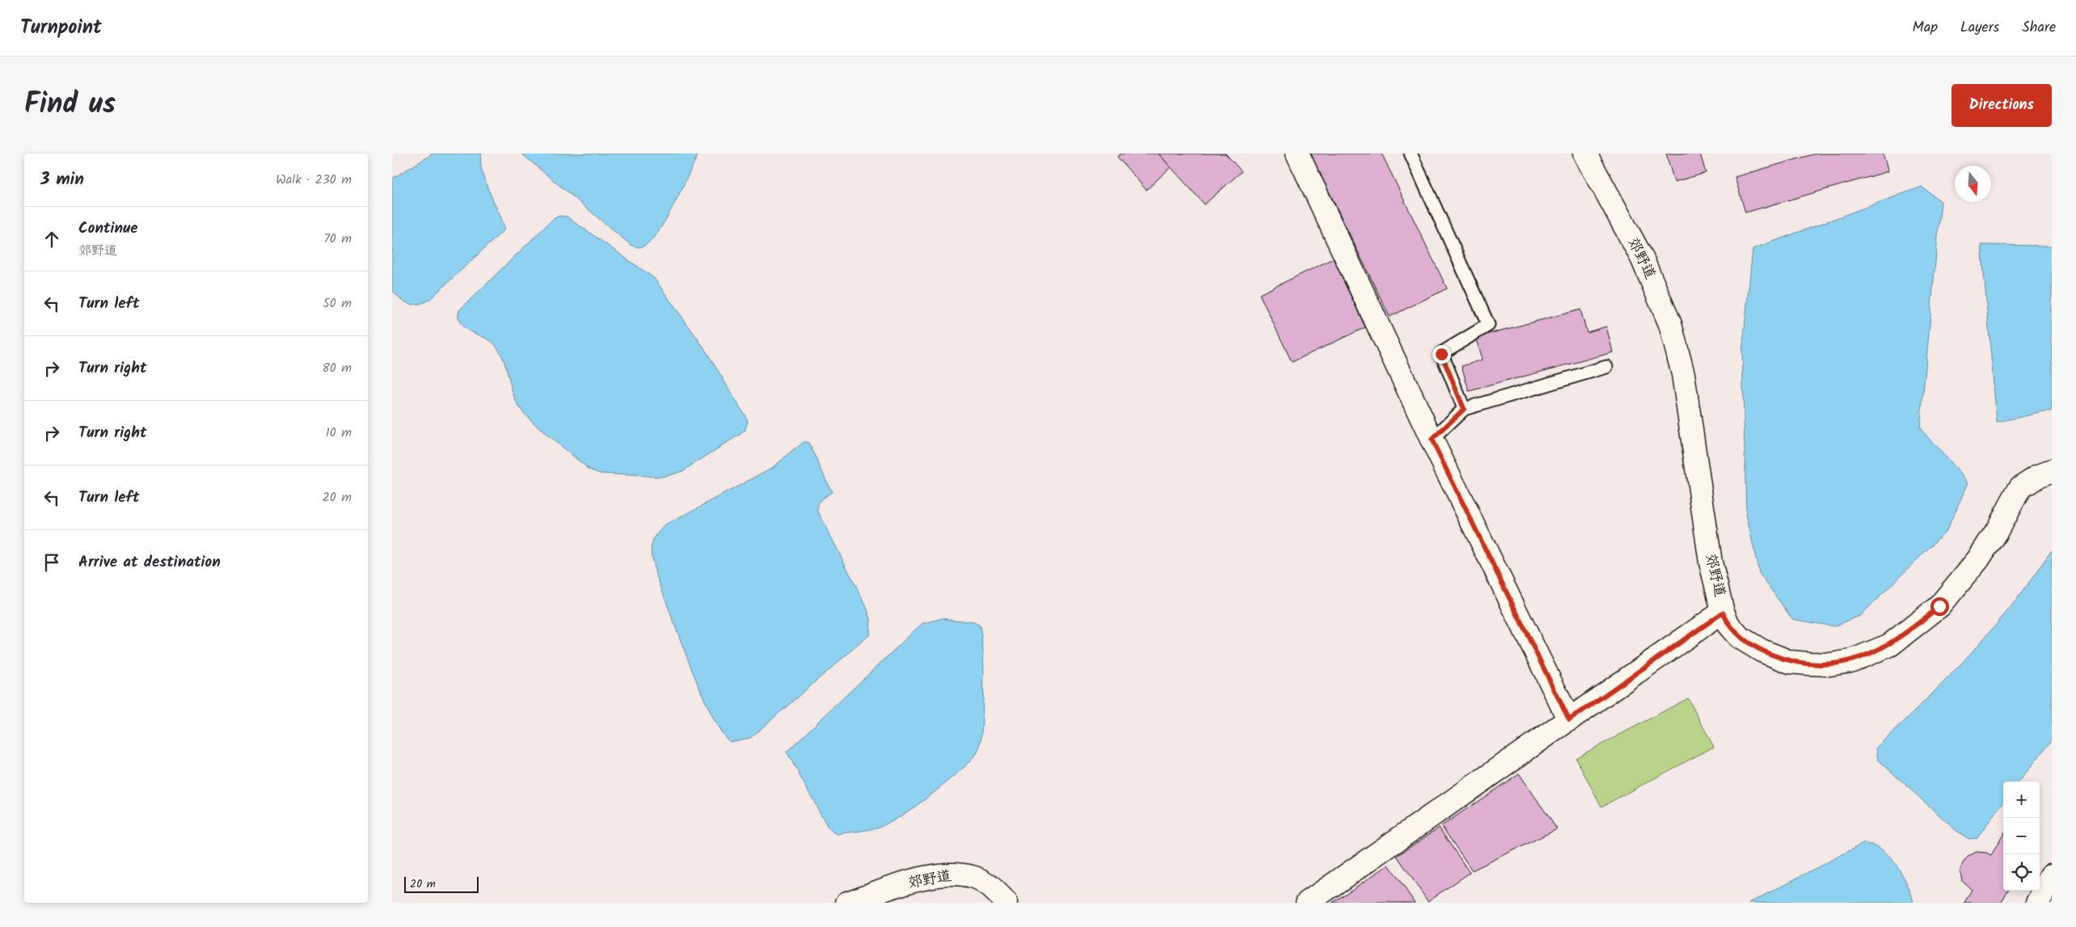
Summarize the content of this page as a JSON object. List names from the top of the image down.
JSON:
{
  "streets": {
    "street": ["郊野道"]
  },
  "scale_bar": "20 m",
  "north": "bottom",
  "page": {
    "header": "Turnpoint",
    "nav": ["Map", "Layers", "Share"],
    "title": "Find us",
    "buttons": "Directions",
    "heading": ["3 min", "Walk · 230 m"],
    "list": [
      ["Continue", "郊野道", "70 m"],
      ["Turn left", "50 m"],
      ["Turn right", "80 m"],
      ["Turn right", "10 m"],
      ["Turn left", "20 m"],
      "Arrive at destination"
    ],
    "map_buttons": ["+", "−"],
    "scale": "20 m"
  }
}
